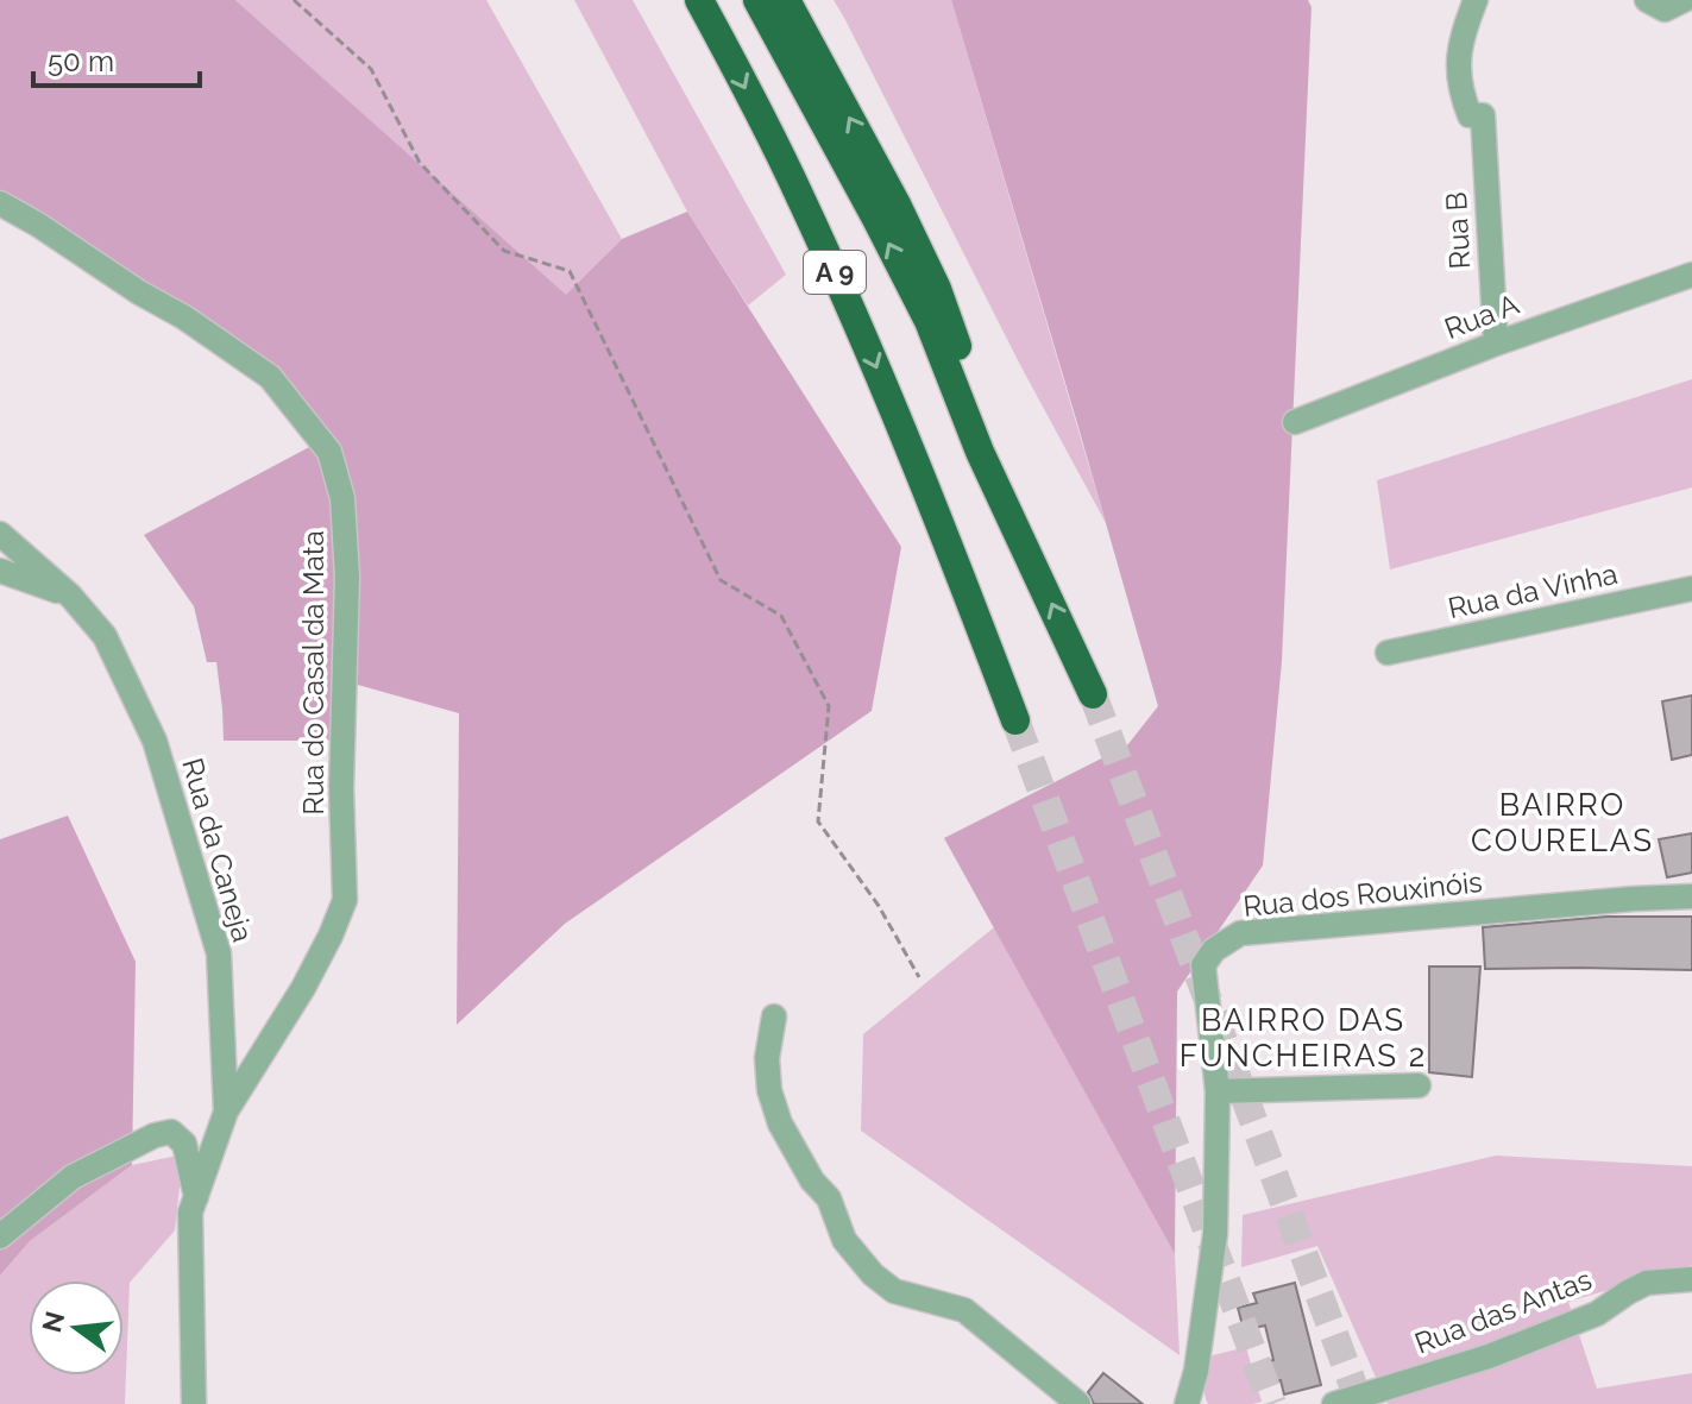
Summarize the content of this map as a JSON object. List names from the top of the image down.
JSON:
{
  "streets": {
    "highway": ["A 9"],
    "street": [
      "Rua B",
      "Rua A",
      "Rua da Vinha",
      "Rua do Casal da Mata",
      "Rua da Caneja",
      "Rua dos Rouxinóis",
      "Rua das Antas"
    ]
  },
  "crossings": [
    ["Rua B", "Rua A"],
    ["Rua do Casal da Mata", "Rua da Caneja"]
  ],
  "districts": ["BAIRRO COURELAS", "BAIRRO DAS FUNCHEIRAS 2"],
  "scale_bar": "50 m",
  "north": "left"
}
